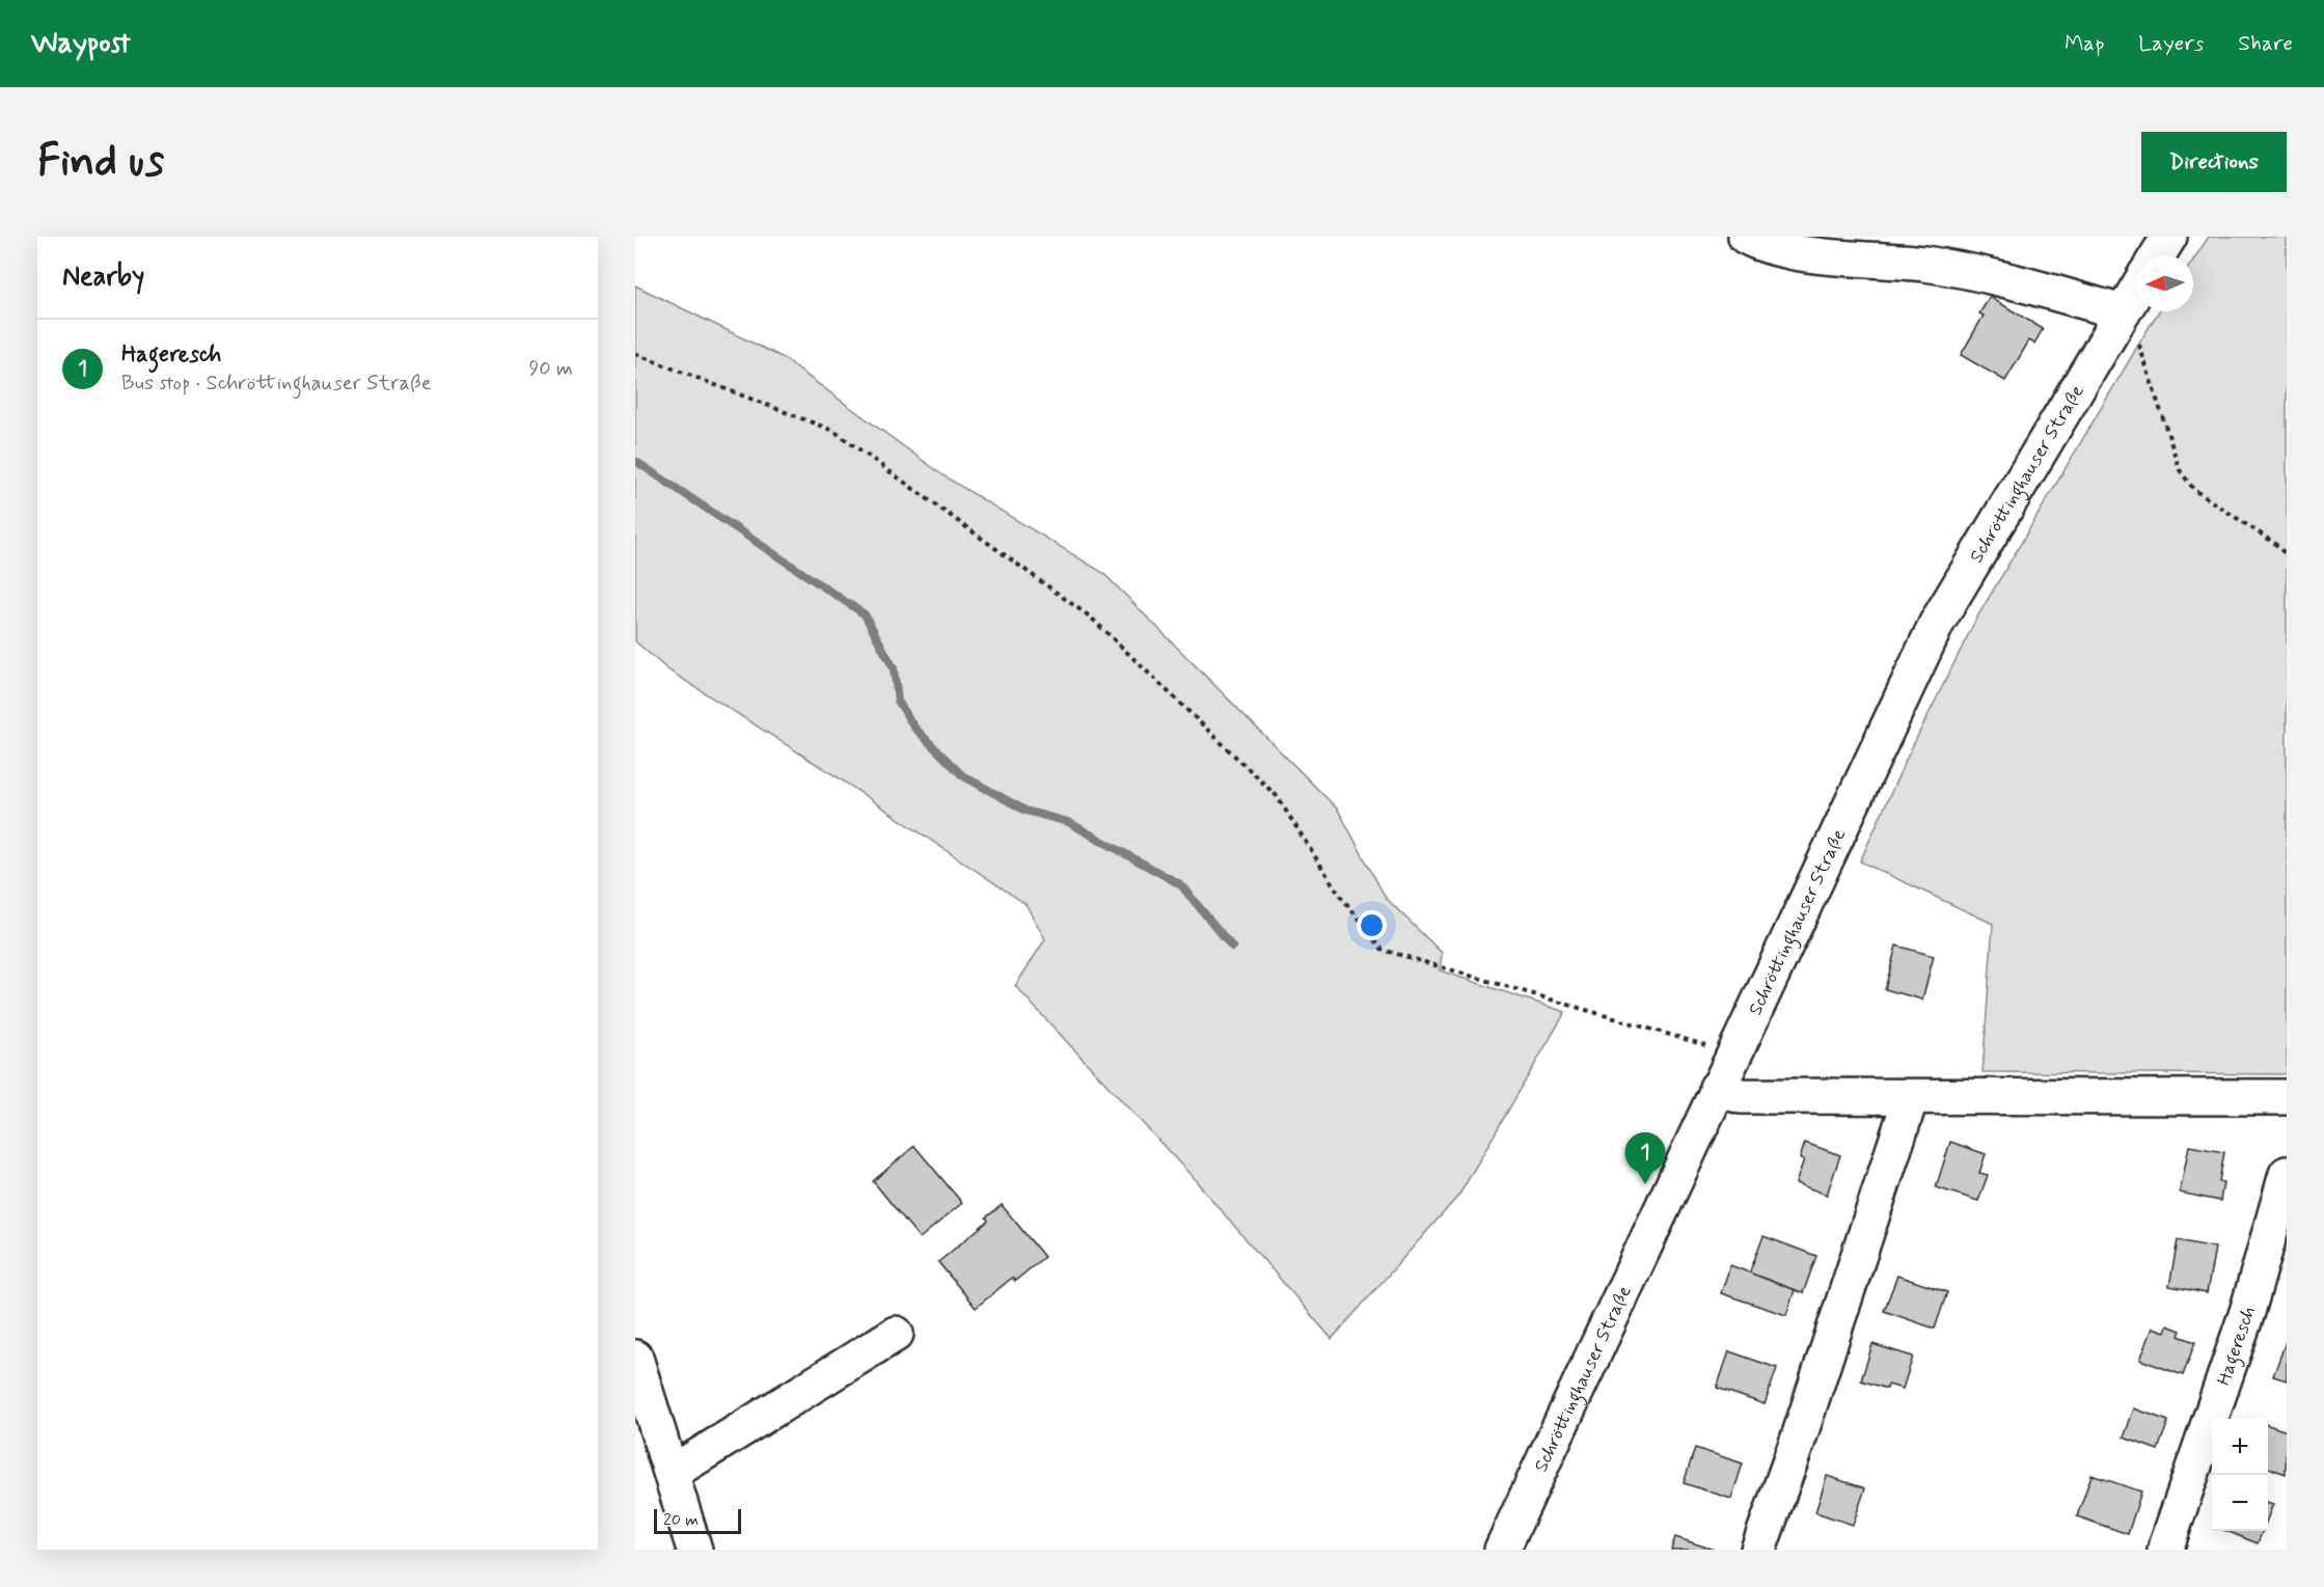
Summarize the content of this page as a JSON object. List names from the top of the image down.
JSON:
{
  "streets": {
    "street": ["Schröttinghauser Straße", "Hageresch"]
  },
  "scale_bar": "20 m",
  "north": "left",
  "page": {
    "header": "Waypost",
    "nav": ["Map", "Layers", "Share"],
    "buttons": "Directions",
    "title": "Find us",
    "heading": "Nearby",
    "list": [
      {
        "mark": "1",
        "name": "Hageresch",
        "note": "Bus stop · Schröttinghauser Straße",
        "value": "90 m"
      }
    ],
    "pins": "1",
    "map_buttons": ["+", "−"],
    "scale": "20 m"
  }
}
